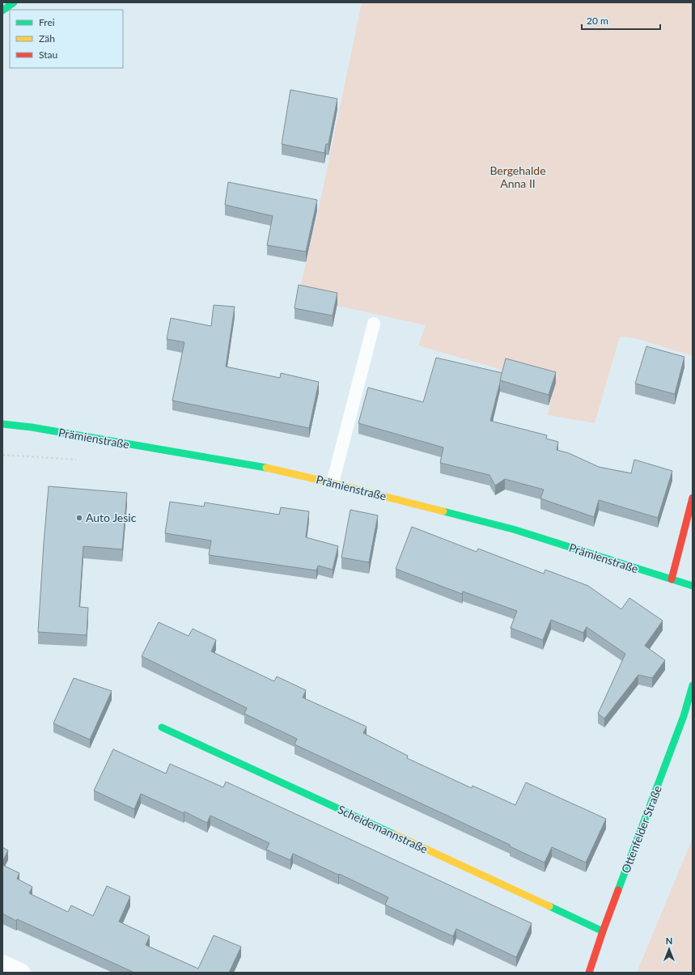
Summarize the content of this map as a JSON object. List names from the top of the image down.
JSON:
{
  "streets": {
    "street": ["Prämienstraße", "Scheidemannstraße", "Ottenfelder Straße"]
  },
  "crossings": [
    ["Scheidemannstraße", "Ottenfelder Straße"]
  ],
  "parks": ["Bergehalde Anna II"],
  "places": ["Auto Jesic"],
  "legend": ["Frei", "Zäh", "Stau"],
  "scale_bar": "20 m",
  "north": "top"
}
